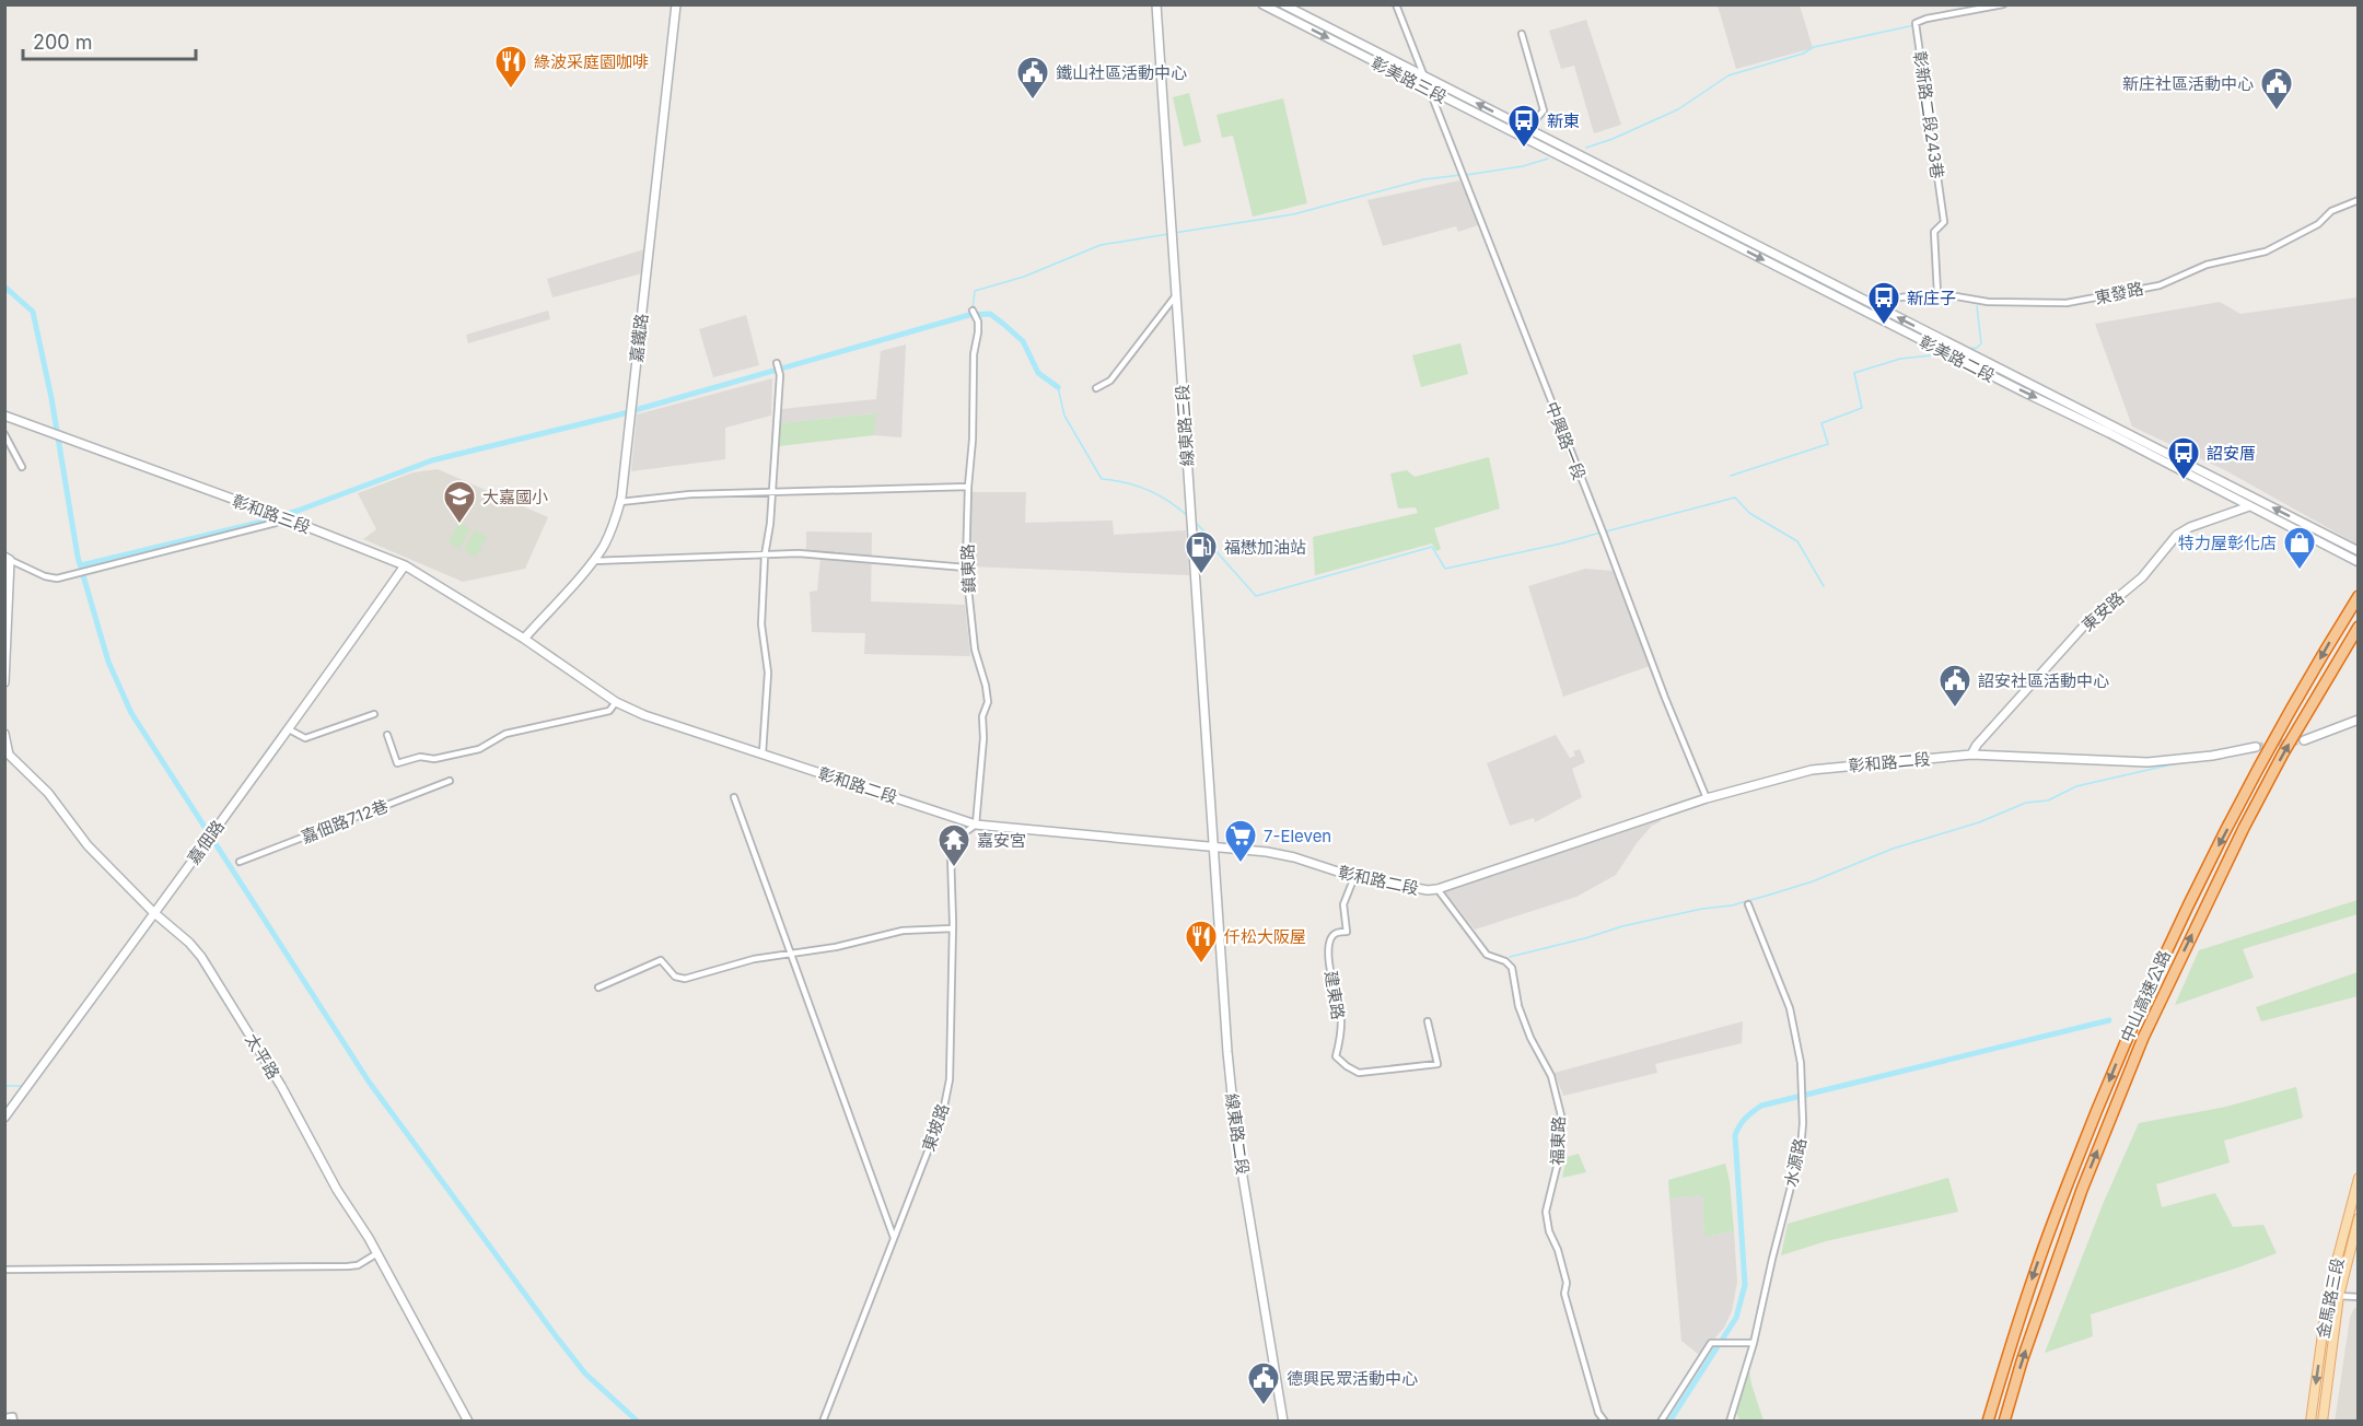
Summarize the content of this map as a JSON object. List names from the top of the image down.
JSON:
{
  "streets": {
    "highway": ["中山高速公路"],
    "main road": [
      "彰美路三段",
      "嘉鐵路",
      "彰美路二段",
      "線東路三段",
      "彰和路三段",
      "東安路",
      "彰和路二段",
      "嘉佃路",
      "太平路",
      "線東路二段",
      "金馬路三段"
    ],
    "street": [
      "彰新路二段243巷",
      "東發路",
      "中興路一段",
      "鎮東路",
      "嘉佃路712巷",
      "建東路",
      "東坡路",
      "福東路",
      "水源路"
    ]
  },
  "crossings": [
    ["彰美路三段", "彰美路二段"],
    ["彰美路三段", "中興路一段"],
    ["彰新路二段243巷", "東發路"],
    ["東發路", "彰美路二段"],
    ["嘉鐵路", "彰和路三段"],
    ["嘉鐵路", "彰和路二段"],
    ["彰美路二段", "東安路"],
    ["線東路三段", "彰和路二段"],
    ["線東路三段", "線東路二段"],
    ["中興路一段", "彰和路二段"],
    ["彰和路三段", "彰和路二段"],
    ["彰和路三段", "嘉佃路"],
    ["鎮東路", "彰和路二段"],
    ["鎮東路", "東坡路"],
    ["東安路", "彰和路二段"],
    ["彰和路二段", "建東路"],
    ["彰和路二段", "東坡路"],
    ["彰和路二段", "線東路二段"],
    ["彰和路二段", "福東路"],
    ["嘉佃路", "太平路"]
  ],
  "places": {
    "restaurant": ["綠波采庭園咖啡", "仟松大阪屋"],
    "public building": [
      "鐵山社區活動中心",
      "新庄社區活動中心",
      "詔安社區活動中心",
      "德興民眾活動中心"
    ],
    "bus stop": ["新東", "新庄子", "詔安厝"],
    "school or university": ["大嘉國小"],
    "shop": ["特力屋彰化店"],
    "fuel station": ["福懋加油站"],
    "supermarket": ["7-Eleven"],
    "temple": ["嘉安宮"]
  },
  "scale_bar": "200 m"
}
